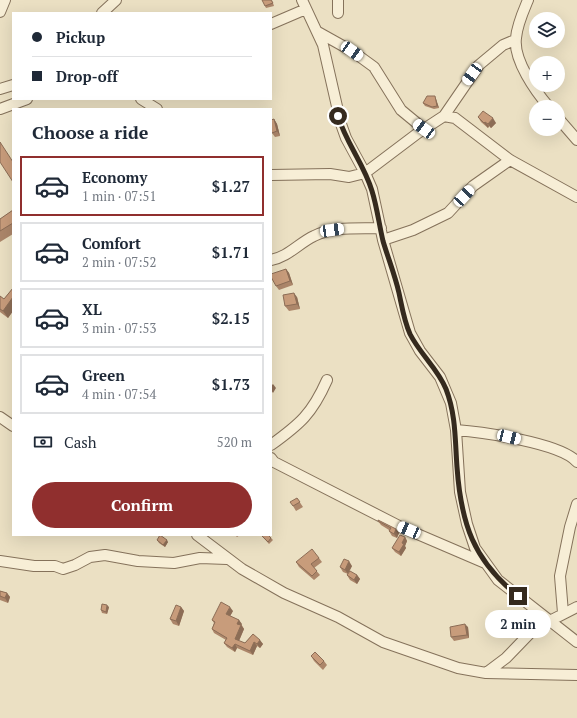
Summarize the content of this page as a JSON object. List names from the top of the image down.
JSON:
{
  "page": {
    "map_buttons": ["+", "−"],
    "banner": ["Pickup", "Drop-off"],
    "heading": "Choose a ride",
    "list": [
      {
        "name": "Economy",
        "note": "1 min · 07:51",
        "value": "$1.27"
      },
      {
        "name": "Comfort",
        "note": "2 min · 07:52",
        "value": "$1.71"
      },
      {
        "name": "XL",
        "note": "3 min · 07:53",
        "value": "$2.15"
      },
      {
        "name": "Green",
        "note": "4 min · 07:54",
        "value": "$1.73"
      }
    ],
    "pay": ["Cash", "520 m"],
    "buttons": "Confirm",
    "bubble": "2 min"
  }
}
